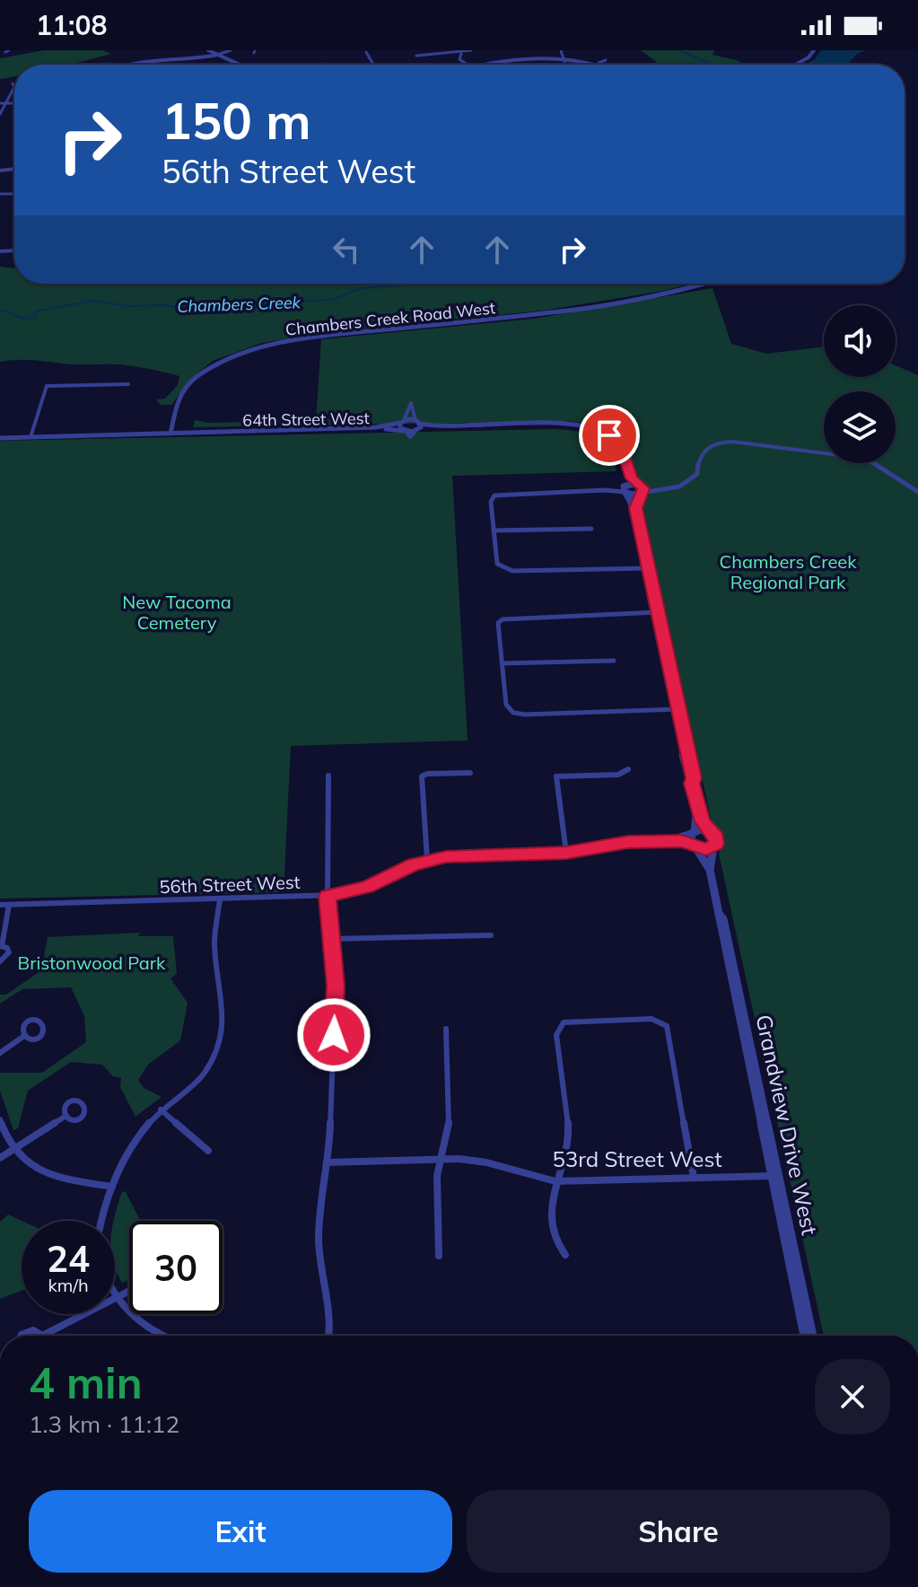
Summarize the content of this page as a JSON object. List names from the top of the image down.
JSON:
{
  "streets": {
    "street": [
      "Chambers Creek Road West",
      "64th Street West",
      "56th Street West",
      "Grandview Drive West",
      "53rd Street West"
    ]
  },
  "crossings": [
    ["Chambers Creek Road West", "64th Street West"],
    ["56th Street West", "Grandview Drive West"],
    ["Grandview Drive West", "53rd Street West"]
  ],
  "water": ["Chambers Creek"],
  "parks": ["Chambers Creek Regional Park", "New Tacoma Cemetery", "Bristonwood Park"],
  "page": {
    "status": "11:08",
    "turn": ["150 m", "56th Street West"],
    "speed": "24 km/h",
    "limit": "30",
    "heading": ["4 min", "1.3 km · 11:12"],
    "buttons": ["Exit", "Share"]
  }
}
